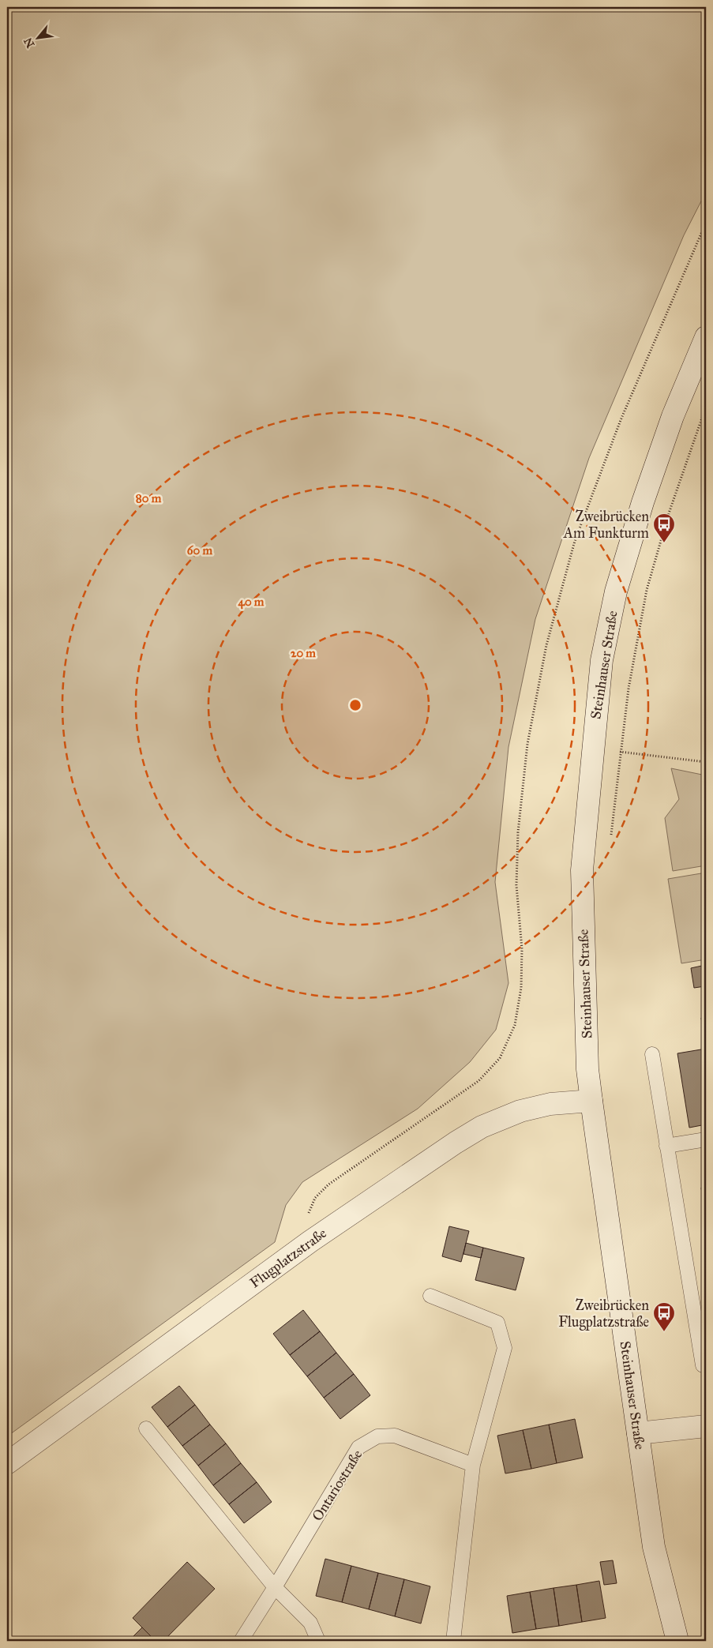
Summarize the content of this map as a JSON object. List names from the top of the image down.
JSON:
{
  "streets": {
    "main road": ["Steinhauser Straße", "Flugplatzstraße"],
    "lane": ["Ontariostraße"]
  },
  "crossings": [
    ["Steinhauser Straße", "Flugplatzstraße"]
  ],
  "places": {
    "bus stop": ["Zweibrücken Am Funkturm", "Zweibrücken Flugplatzstraße"]
  },
  "north": "bottom left",
  "rings": [
    "80 m",
    "60 m",
    "40 m",
    "20 m"
  ]
}
